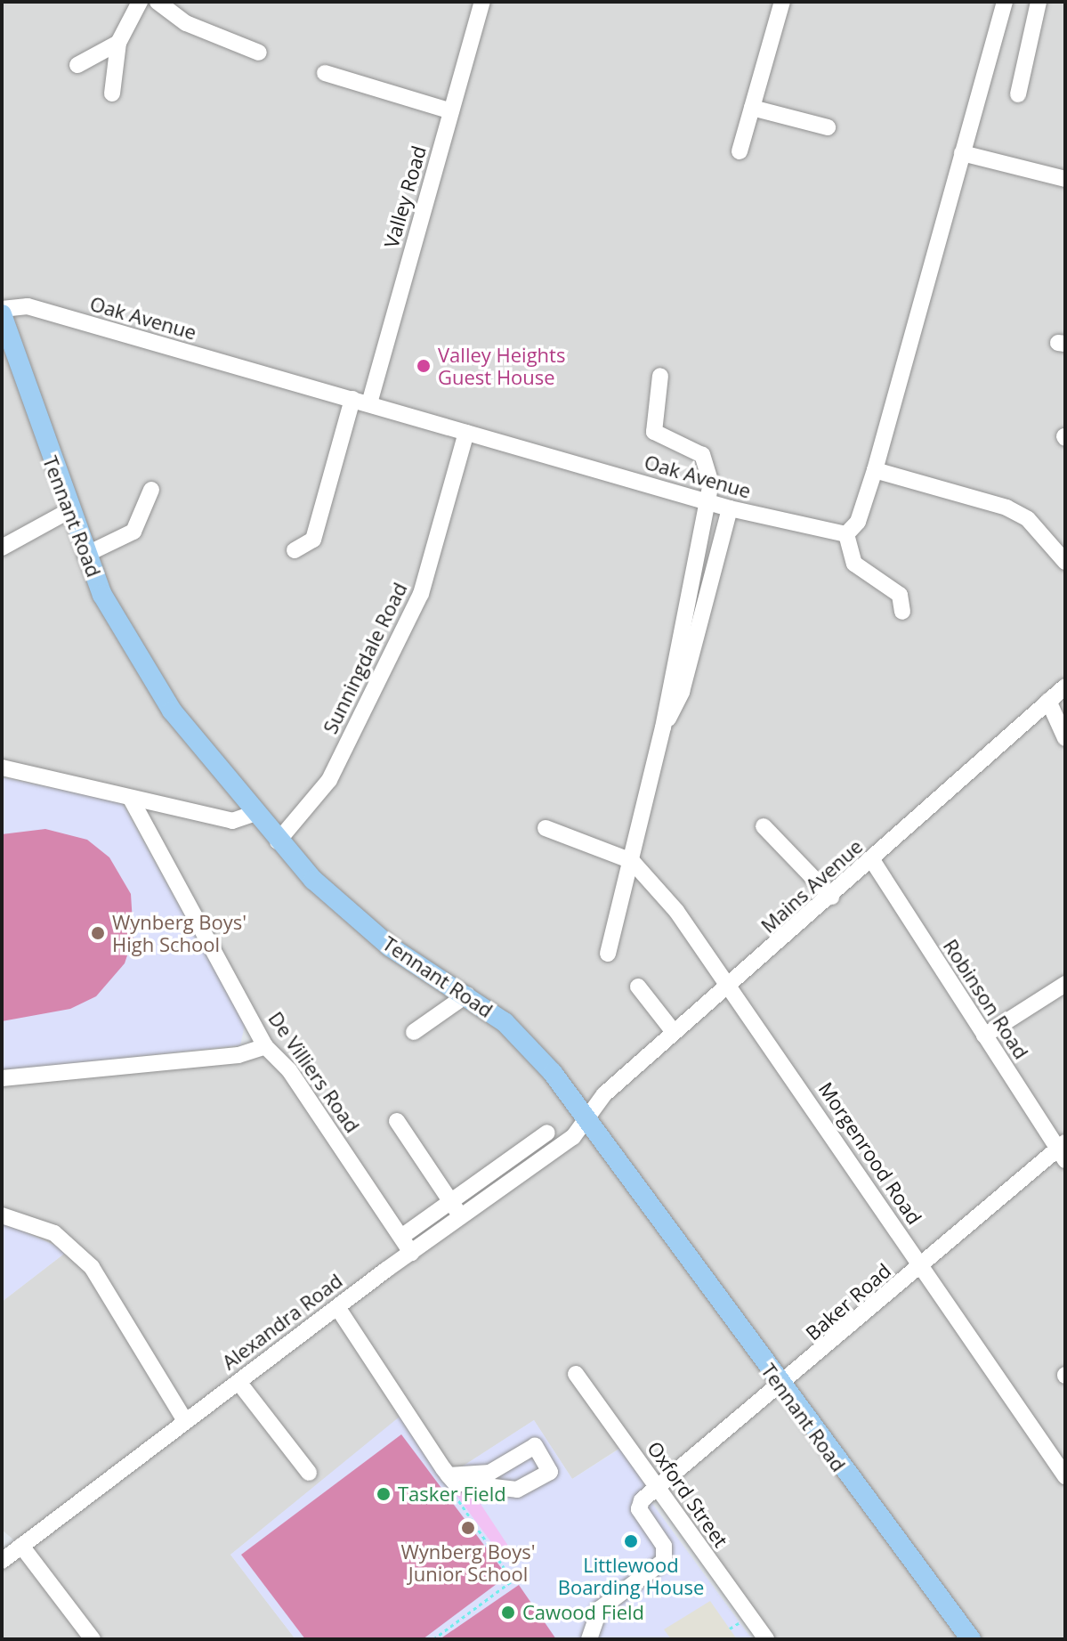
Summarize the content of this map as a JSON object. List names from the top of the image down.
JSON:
{
  "streets": {
    "main road": ["Tennant Road"],
    "street": [
      "Valley Road",
      "Oak Avenue",
      "Sunningdale Road",
      "Mains Avenue",
      "Robinson Road",
      "De Villiers Road",
      "Morgenrood Road",
      "Baker Road",
      "Alexandra Road",
      "Oxford Street"
    ]
  },
  "crossings": [
    ["Valley Road", "Oak Avenue"],
    ["Oak Avenue", "Tennant Road"],
    ["Oak Avenue", "Sunningdale Road"],
    ["Tennant Road", "Sunningdale Road"],
    ["Tennant Road", "Mains Avenue"],
    ["Tennant Road", "Baker Road"],
    ["Tennant Road", "Alexandra Road"],
    ["Mains Avenue", "Robinson Road"],
    ["Mains Avenue", "Morgenrood Road"],
    ["Mains Avenue", "Alexandra Road"],
    ["Robinson Road", "Baker Road"],
    ["De Villiers Road", "Alexandra Road"],
    ["Morgenrood Road", "Baker Road"],
    ["Baker Road", "Oxford Street"]
  ],
  "places": [
    "Valley Heights Guest House",
    "Wynberg Boys' High School",
    "Tasker Field",
    "Wynberg Boys' Junior School",
    "Littlewood Boarding House",
    "Cawood Field"
  ]
}
